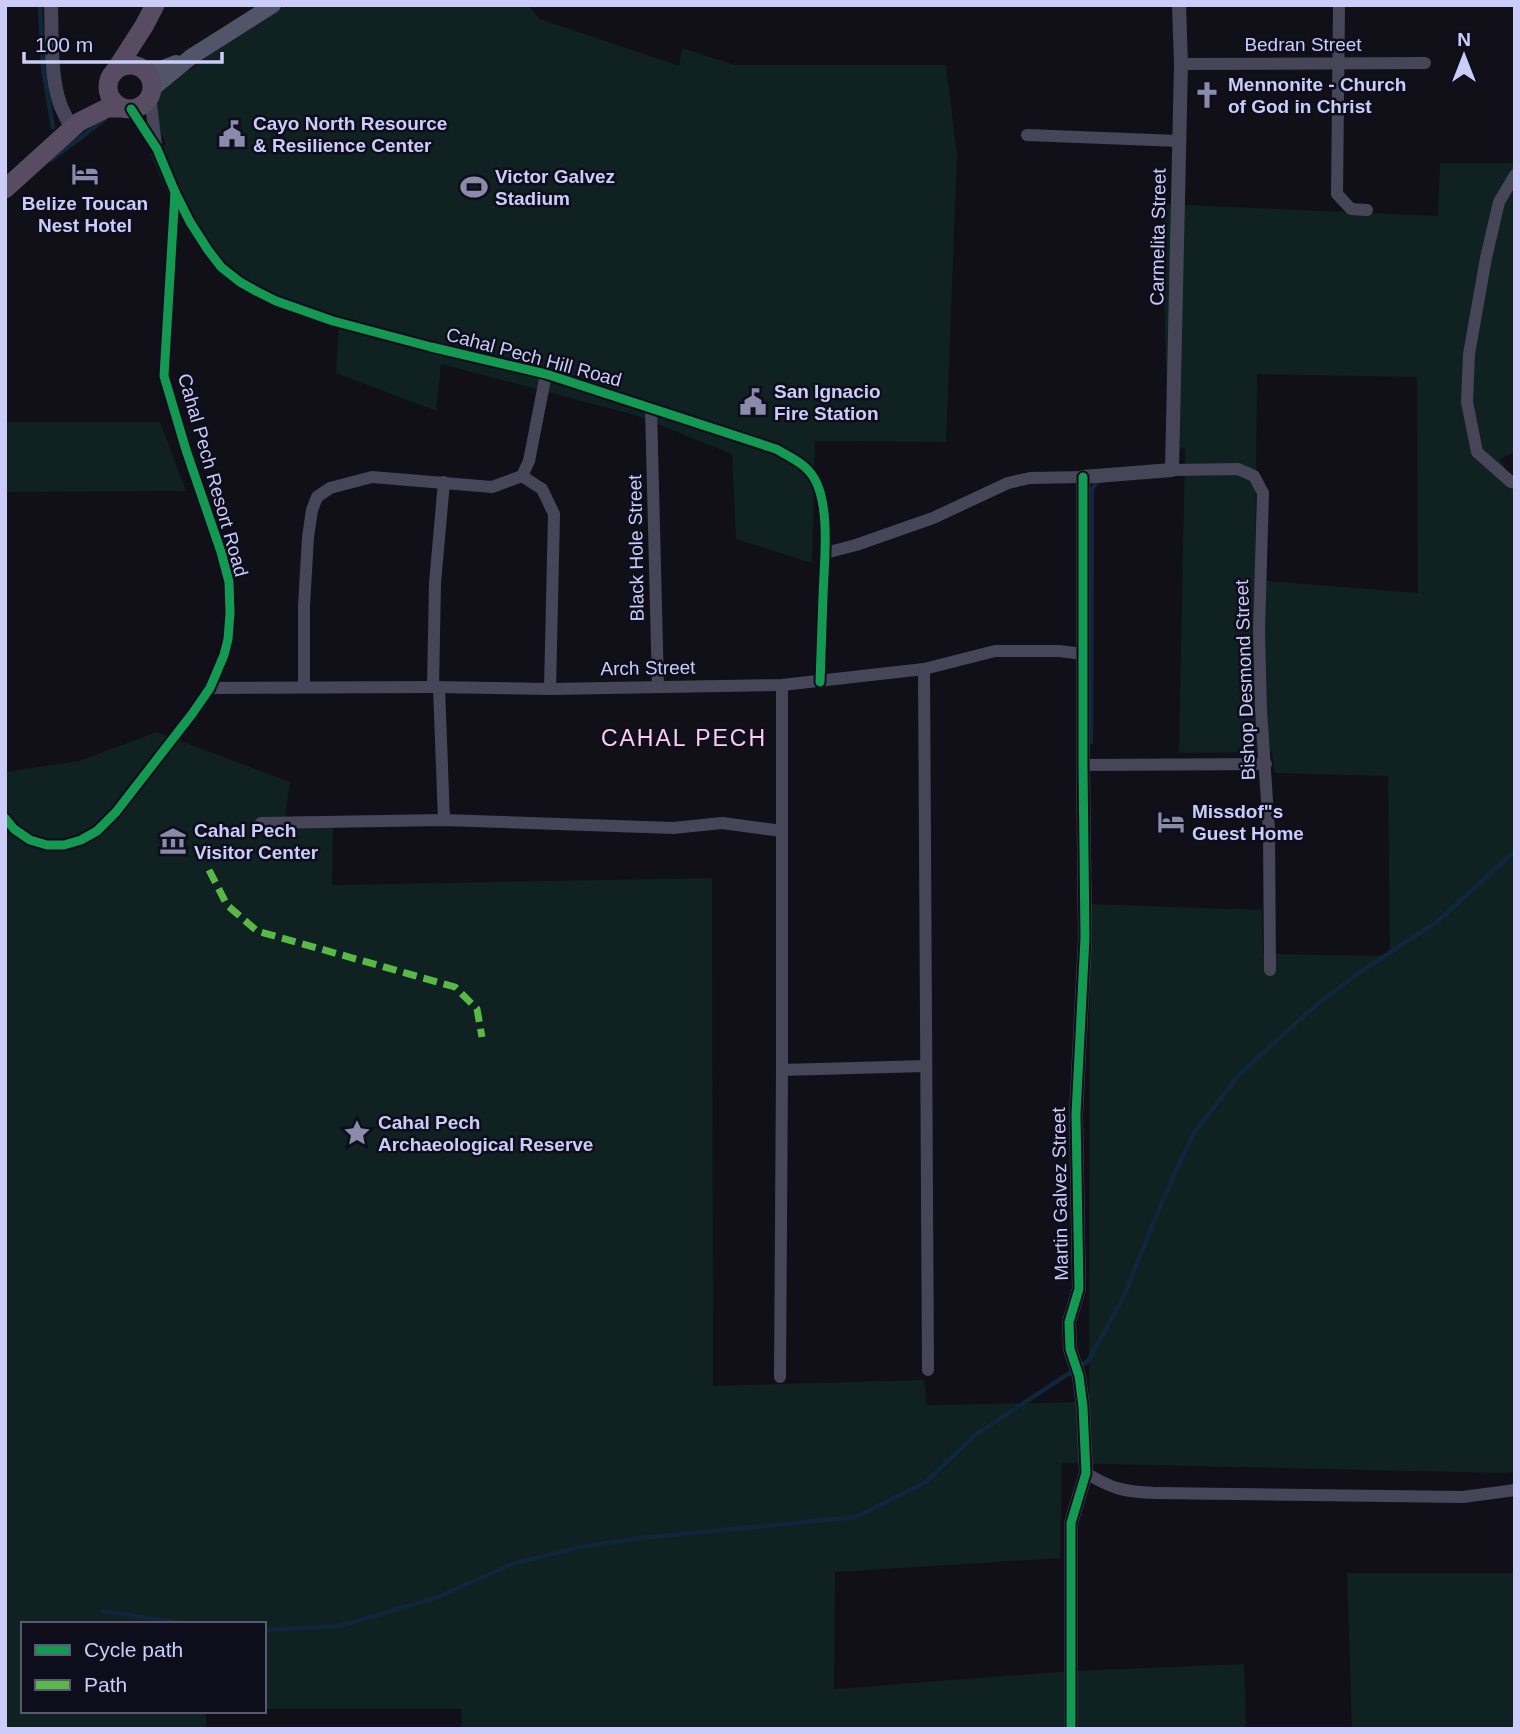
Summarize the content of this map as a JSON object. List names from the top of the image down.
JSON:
{
  "streets": {
    "street": [
      "Bedran Street",
      "Carmelita Street",
      "Cahal Pech Hill Road",
      "Cahal Pech Resort Road",
      "Black Hole Street",
      "Arch Street",
      "Bishop Desmond Street",
      "Martin Galvez Street"
    ]
  },
  "crossings": [
    ["Bedran Street", "Carmelita Street"],
    ["Carmelita Street", "Bishop Desmond Street"],
    ["Cahal Pech Hill Road", "Cahal Pech Resort Road"],
    ["Cahal Pech Hill Road", "Black Hole Street"],
    ["Cahal Pech Hill Road", "Arch Street"],
    ["Cahal Pech Resort Road", "Arch Street"],
    ["Black Hole Street", "Arch Street"],
    ["Arch Street", "Martin Galvez Street"]
  ],
  "districts": ["CAHAL PECH"],
  "places": {
    "church": ["Mennonite - Church of God in Christ"],
    "public building": ["Cayo North Resource & Resilience Center", "San Ignacio Fire Station"],
    "hotel": ["Belize Toucan Nest Hotel", "Missdof\"s Guest Home"],
    "sports": ["Victor Galvez Stadium"],
    "museum": ["Cahal Pech Visitor Center"],
    "place": ["Cahal Pech Archaeological Reserve"]
  },
  "legend": ["Cycle path", "Path"],
  "scale_bar": "100 m",
  "north": "top"
}
